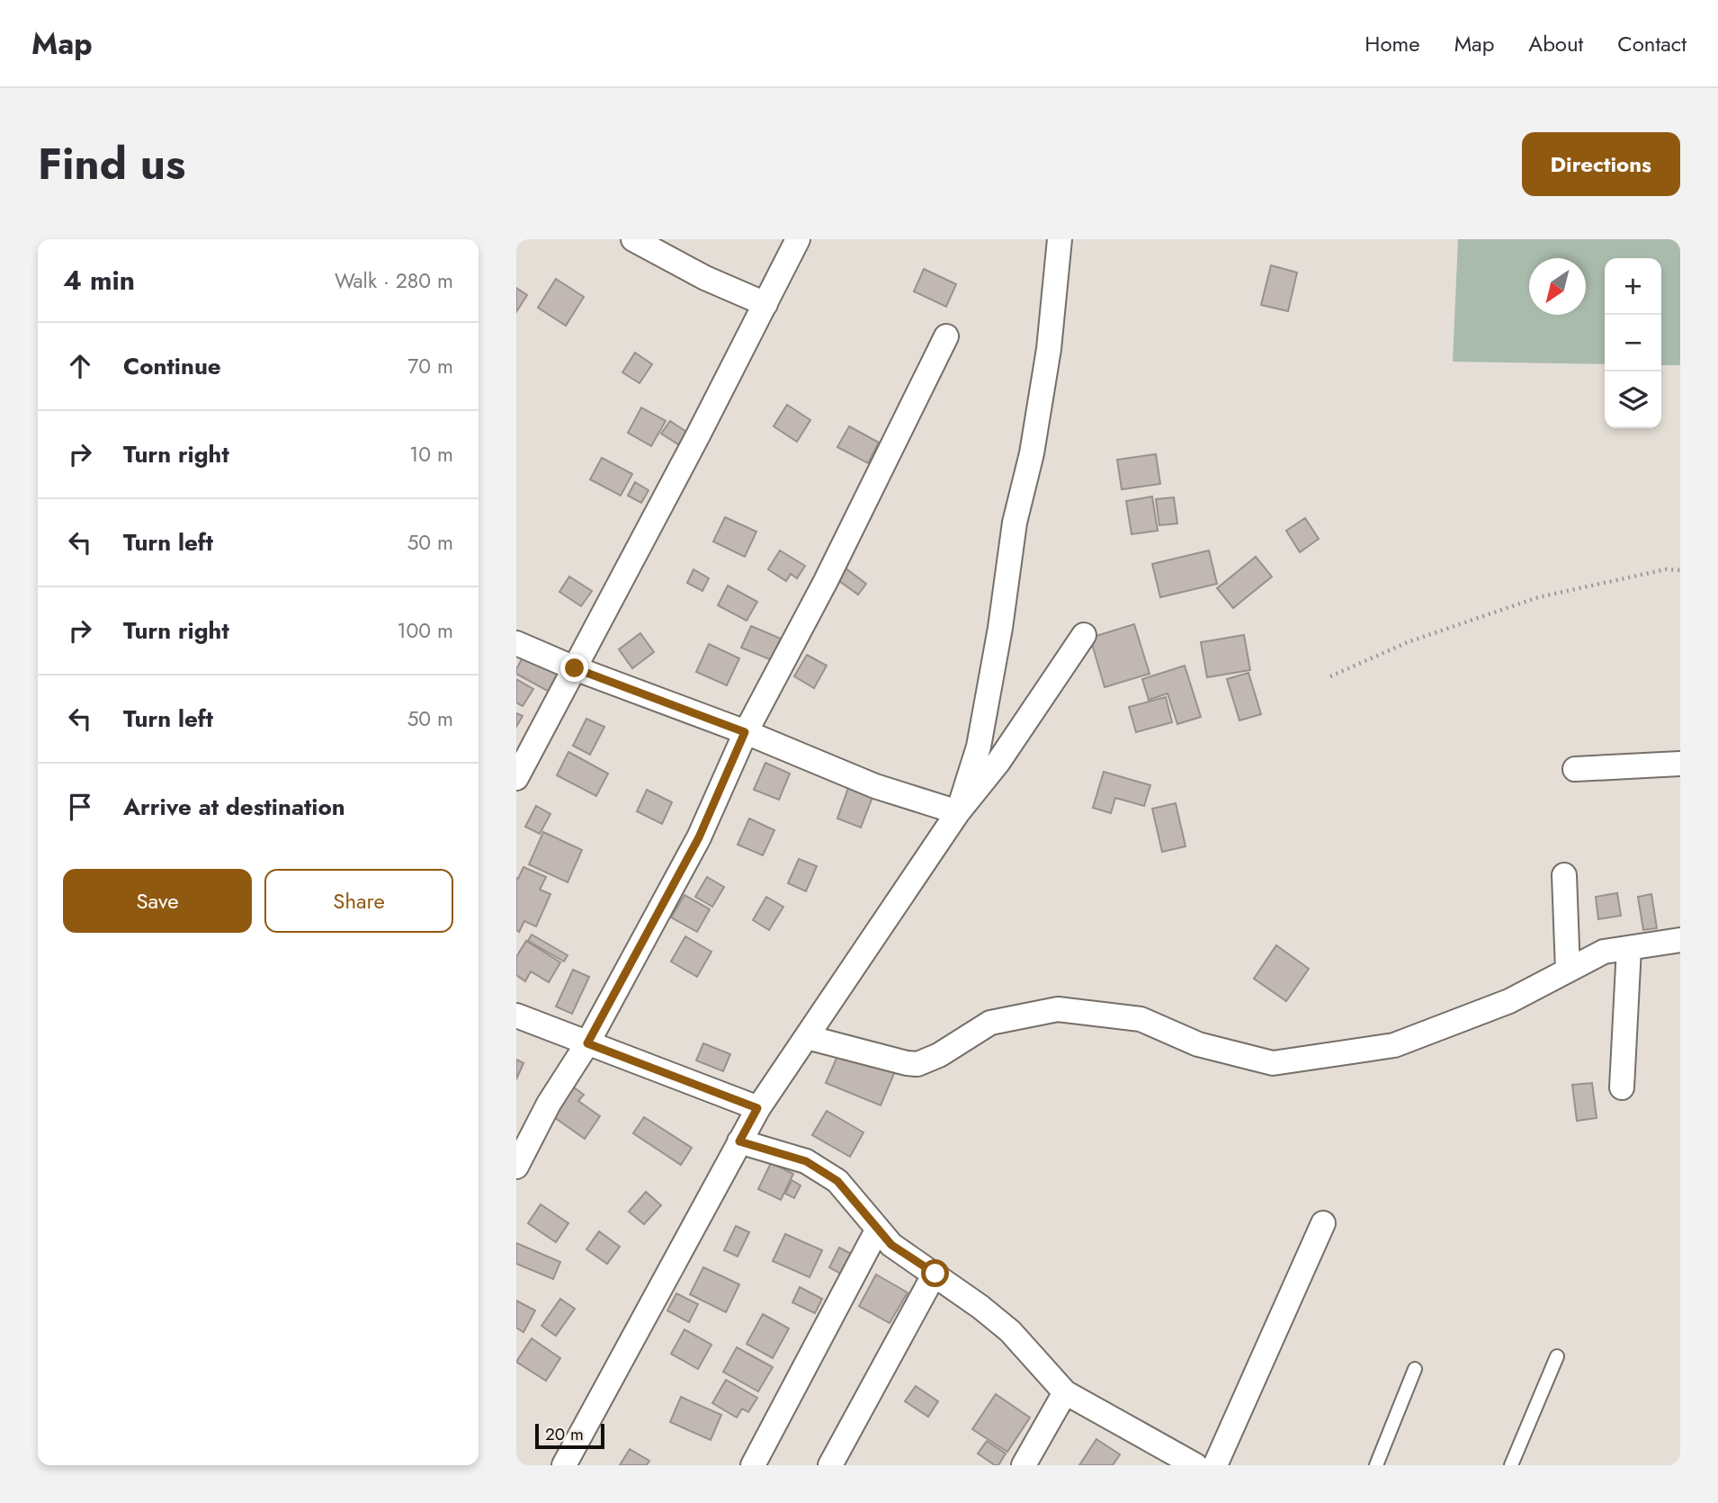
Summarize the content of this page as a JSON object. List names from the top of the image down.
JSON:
{
  "scale_bar": "20 m",
  "north": "bottom left",
  "page": {
    "header": "Map",
    "nav": [
      "Home",
      "Map",
      "About",
      "Contact"
    ],
    "title": "Find us",
    "buttons": [
      "Directions",
      ["Save", "Share"]
    ],
    "heading": ["4 min", "Walk · 280 m"],
    "map_buttons": ["+", "−"],
    "list": [
      ["Continue", "70 m"],
      ["Turn right", "10 m"],
      ["Turn left", "50 m"],
      ["Turn right", "100 m"],
      ["Turn left", "50 m"],
      "Arrive at destination"
    ],
    "scale": "20 m"
  }
}
